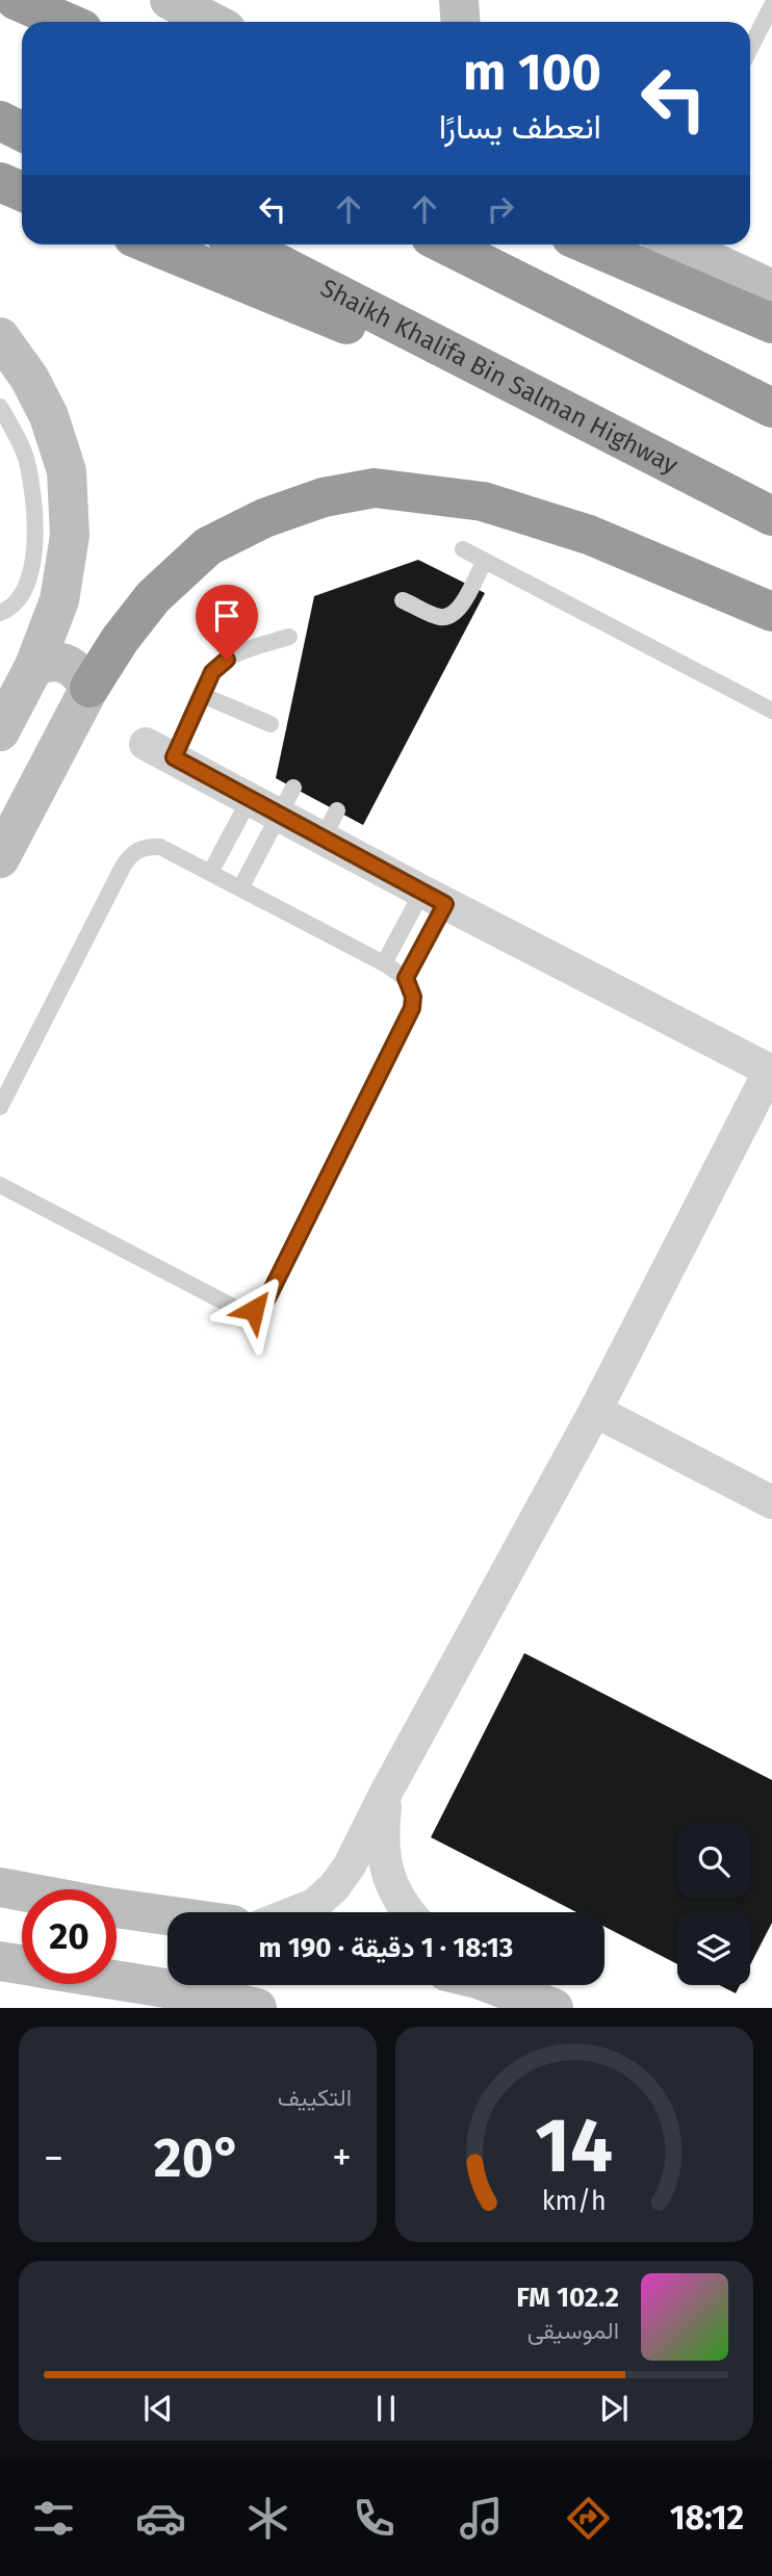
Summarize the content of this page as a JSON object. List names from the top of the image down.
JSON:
{
  "streets": {
    "highway": ["Shaikh Khalifa Bin Salman Highway"]
  },
  "page": {
    "turn": ["100 m", "انعطف يسارًا"],
    "limit": "20",
    "trip": "18:13 · 1 دقيقة · 190 m",
    "tile": "التكييف",
    "heat": ["−", "20°", "+"],
    "song": ["102.2 FM", "الموسيقى"],
    "tabs": "18:12",
    "gauge": ["14", "km/h"]
  }
}
